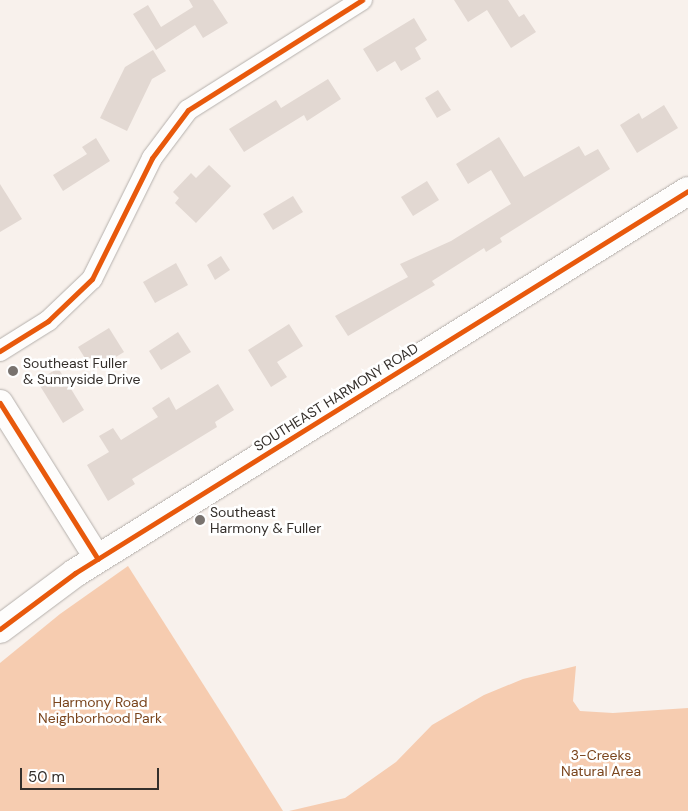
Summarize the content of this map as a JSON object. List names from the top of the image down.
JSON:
{
  "streets": {
    "main road": ["SOUTHEAST HARMONY ROAD"]
  },
  "parks": ["Harmony Road Neighborhood Park", "3-Creeks Natural Area"],
  "places": ["Southeast Fuller & Sunnyside Drive", "Southeast Harmony & Fuller"],
  "scale_bar": "50 m"
}
